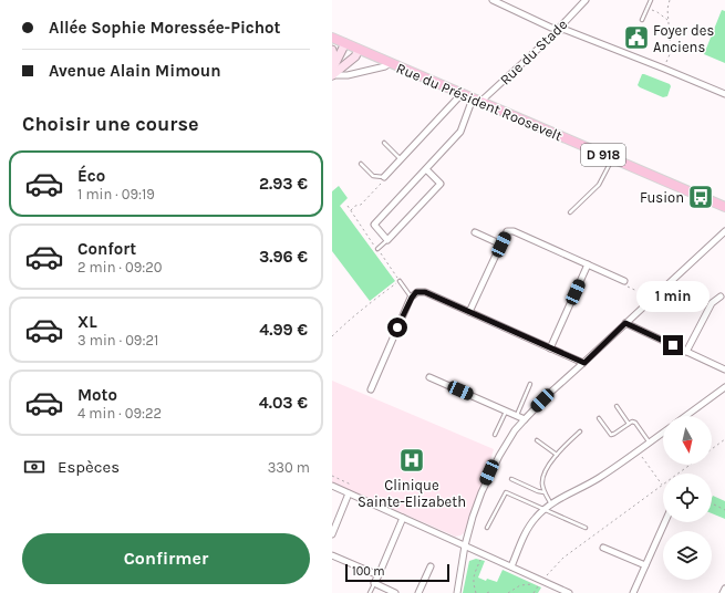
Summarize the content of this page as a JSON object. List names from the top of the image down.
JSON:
{
  "streets": {
    "main road": ["Rue du Président Roosevelt", "D 918"],
    "street": ["Rue du Stade"]
  },
  "crossings": [
    ["Rue du Stade", "Rue du Président Roosevelt"]
  ],
  "places": {
    "public building": ["Foyer des Anciens"],
    "bus stop": ["Fusion"],
    "hospital": ["Clinique Sainte-Elizabeth"]
  },
  "scale_bar": "100 m",
  "north": "bottom",
  "page": {
    "banner": ["Allée Sophie Moressée-Pichot", "Avenue Alain Mimoun"],
    "heading": "Choisir une course",
    "list": [
      {
        "name": "Éco",
        "note": "1 min · 09:19",
        "value": "2.93 €"
      },
      {
        "name": "Confort",
        "note": "2 min · 09:20",
        "value": "3.96 €"
      },
      {
        "name": "XL",
        "note": "3 min · 09:21",
        "value": "4.99 €"
      },
      {
        "name": "Moto",
        "note": "4 min · 09:22",
        "value": "4.03 €"
      }
    ],
    "bubble": "1 min",
    "pay": ["Espèces", "330 m"],
    "buttons": "Confirmer",
    "scale": "100 m"
  }
}
